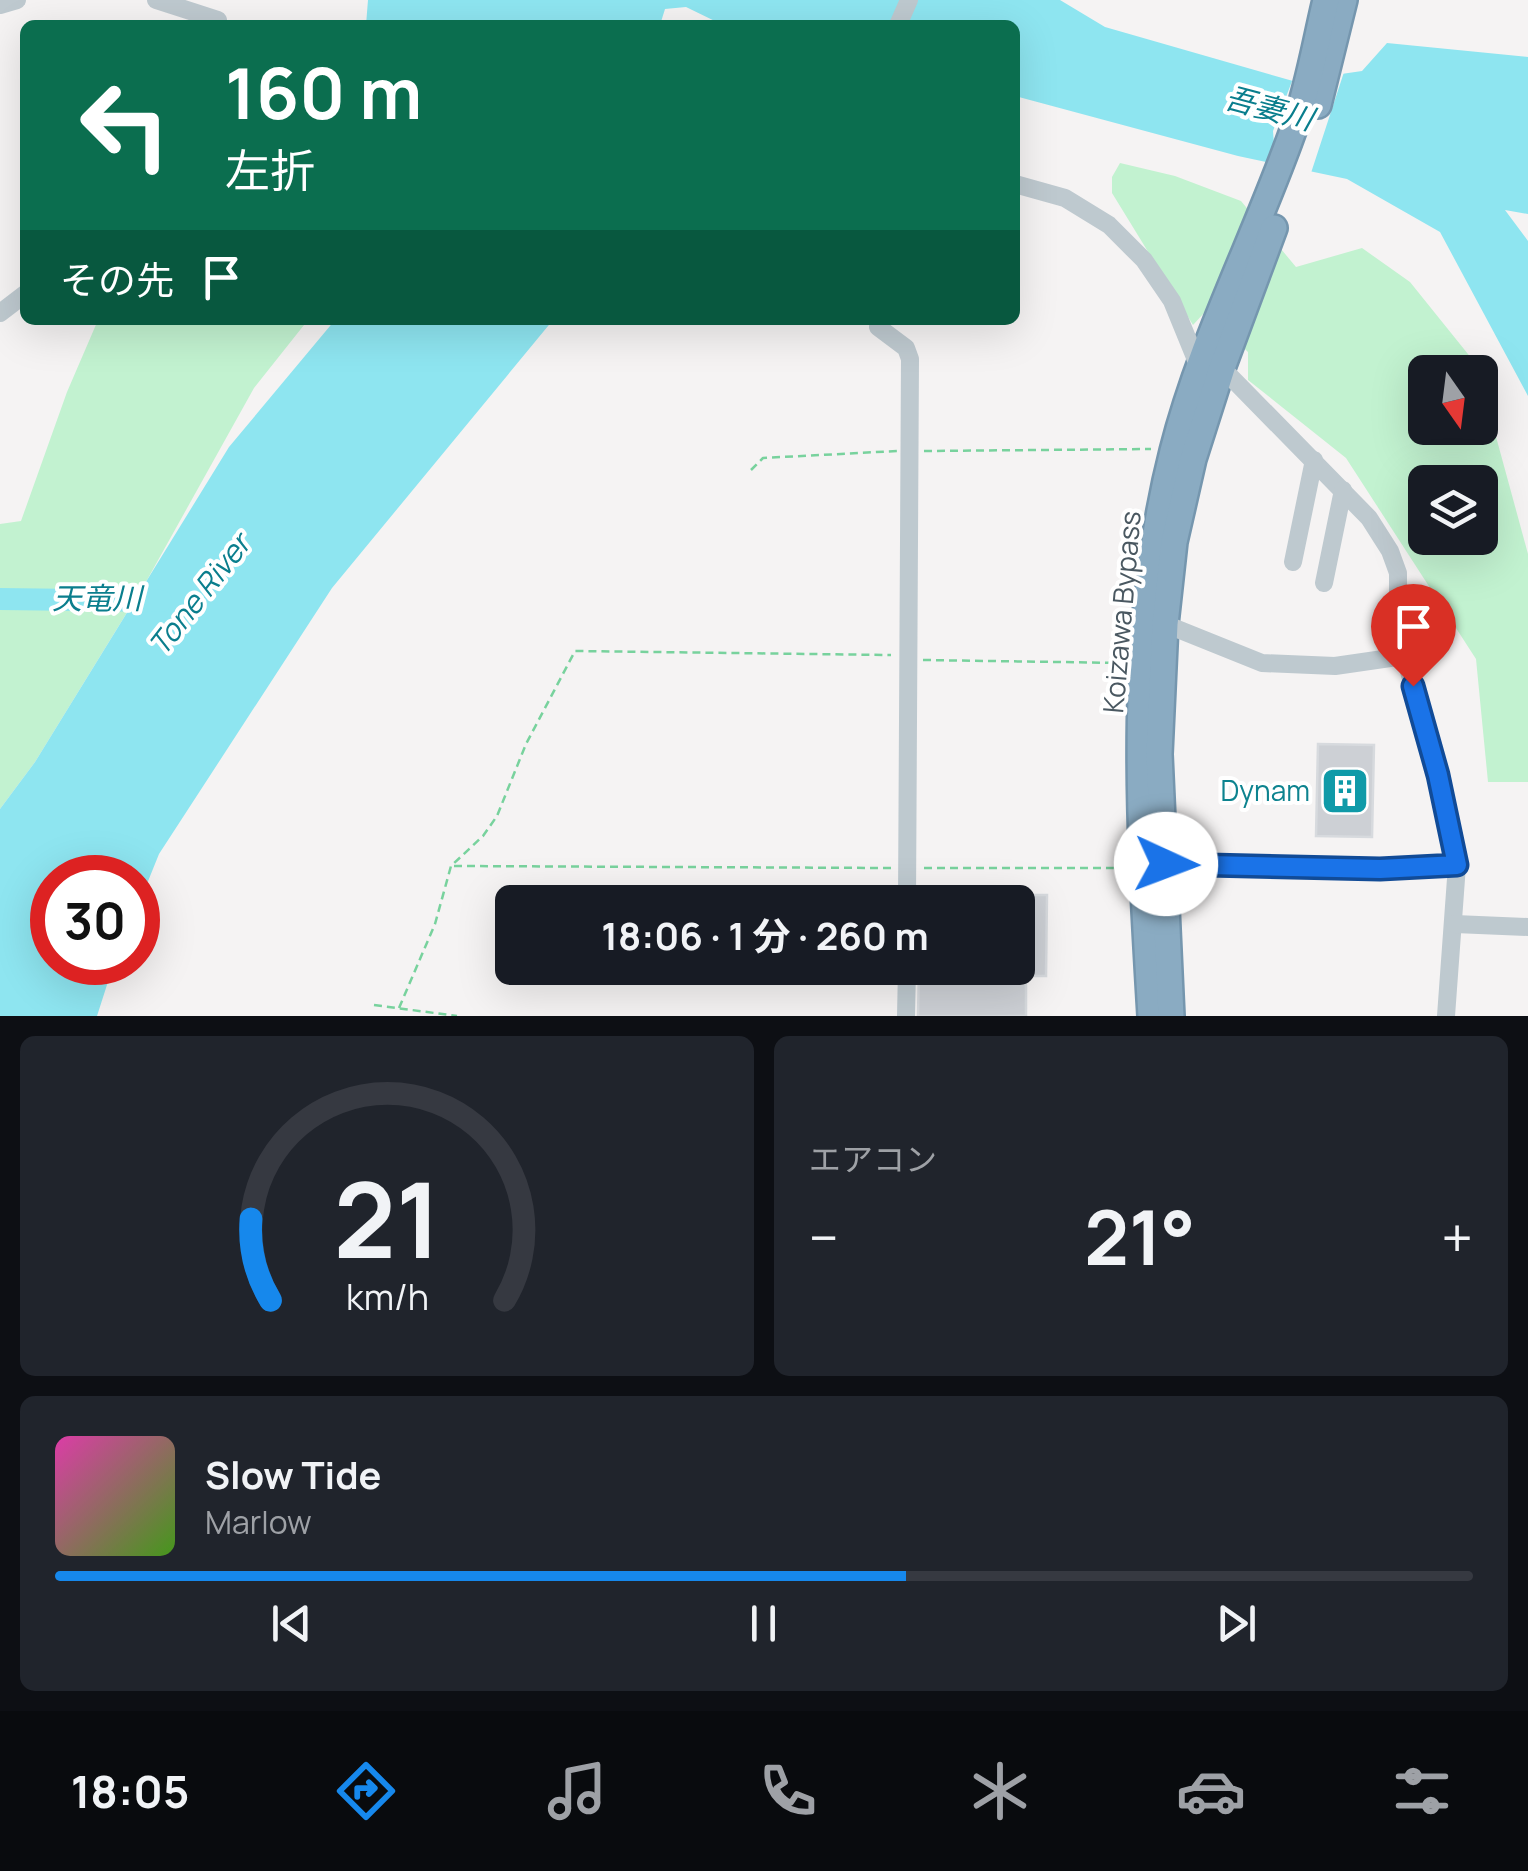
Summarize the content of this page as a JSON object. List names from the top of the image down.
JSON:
{
  "streets": {
    "highway": ["Koizawa Bypass"]
  },
  "water": ["吾妻川", "Tone River", "天竜川"],
  "places": {
    "building": ["Dynam"]
  },
  "north": "bottom",
  "page": {
    "turn": ["160 m", "左折"],
    "then": "その先",
    "limit": "30",
    "trip": "18:06 · 1 分 · 260 m",
    "tile": "エアコン",
    "heat": ["−", "21°", "+"],
    "song": ["Slow Tide", "Marlow"],
    "tabs": "18:05",
    "gauge": ["21", "km/h"]
  }
}
